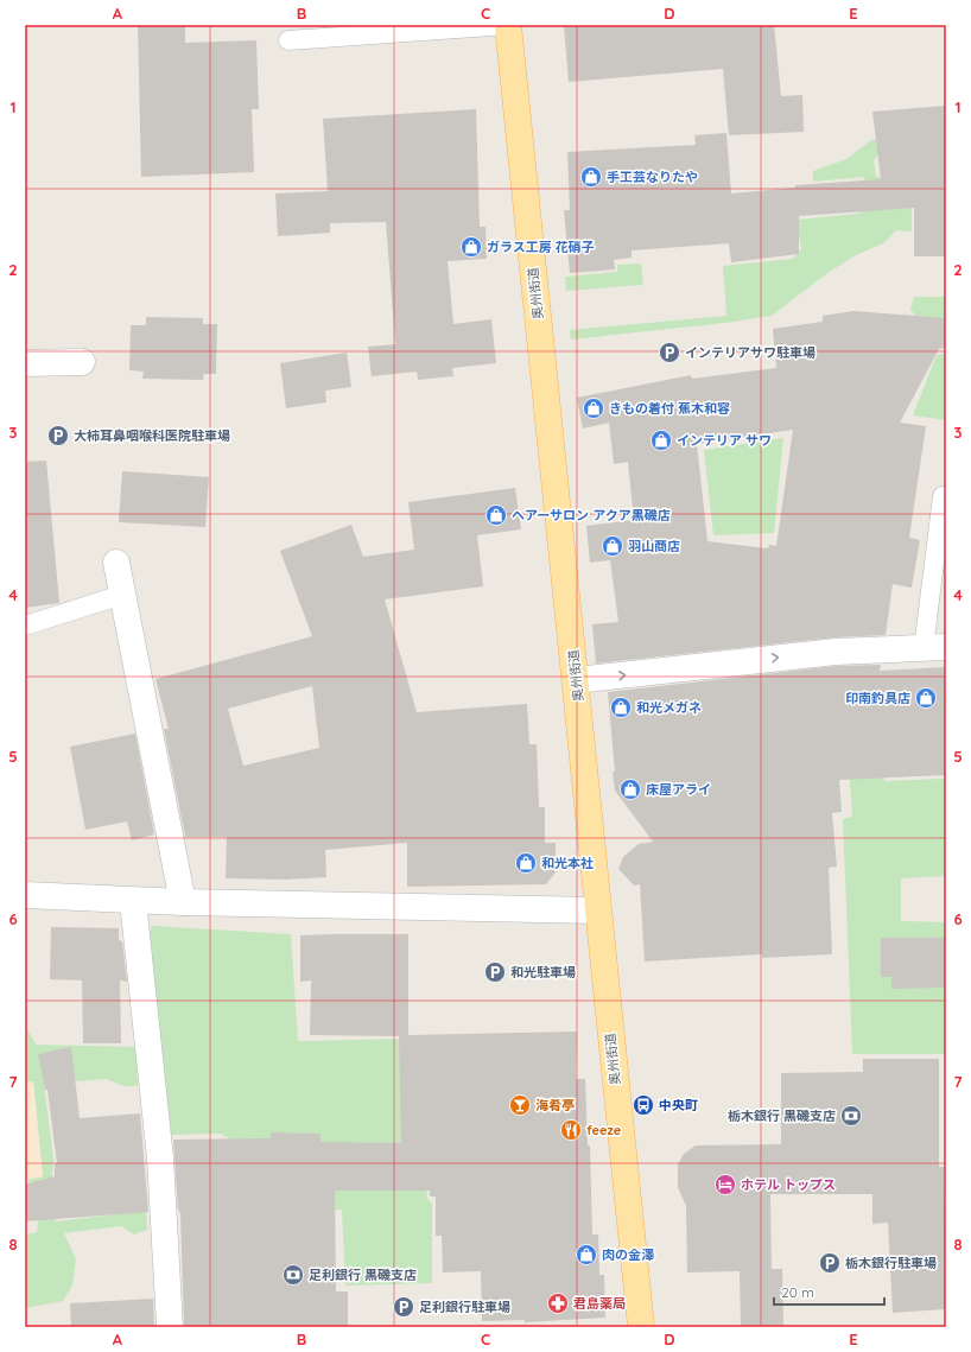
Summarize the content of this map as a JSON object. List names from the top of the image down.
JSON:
{
  "streets": {
    "main road": ["奥州街道"]
  },
  "places": {
    "shop": [
      "手工芸なりたや",
      "ガラス工房 花硝子",
      "きもの着付 蕉木和容",
      "インテリア サワ",
      "ヘアーサロン アクア黒磯店",
      "羽山商店",
      "印南釣具店",
      "和光メガネ",
      "床屋アライ",
      "和光本社",
      "肉の金澤"
    ],
    "parking": [
      "インテリアサワ駐車場",
      "大柿耳鼻咽喉科医院駐車場",
      "和光駐車場",
      "栃木銀行駐車場",
      "足利銀行駐車場"
    ],
    "bar": ["海肴亭"],
    "bus stop": ["中央町"],
    "bank": ["栃木銀行 黒磯支店", "足利銀行 黒磯支店"],
    "restaurant": ["feeze"],
    "hotel": ["ホテル トップス"],
    "pharmacy": ["君島薬局"]
  },
  "scale_bar": "20 m",
  "grid": {
    "columns": [
      "A",
      "B",
      "C",
      "D",
      "E"
    ],
    "rows": [
      "1",
      "2",
      "3",
      "4",
      "5",
      "6",
      "7",
      "8"
    ]
  }
}
